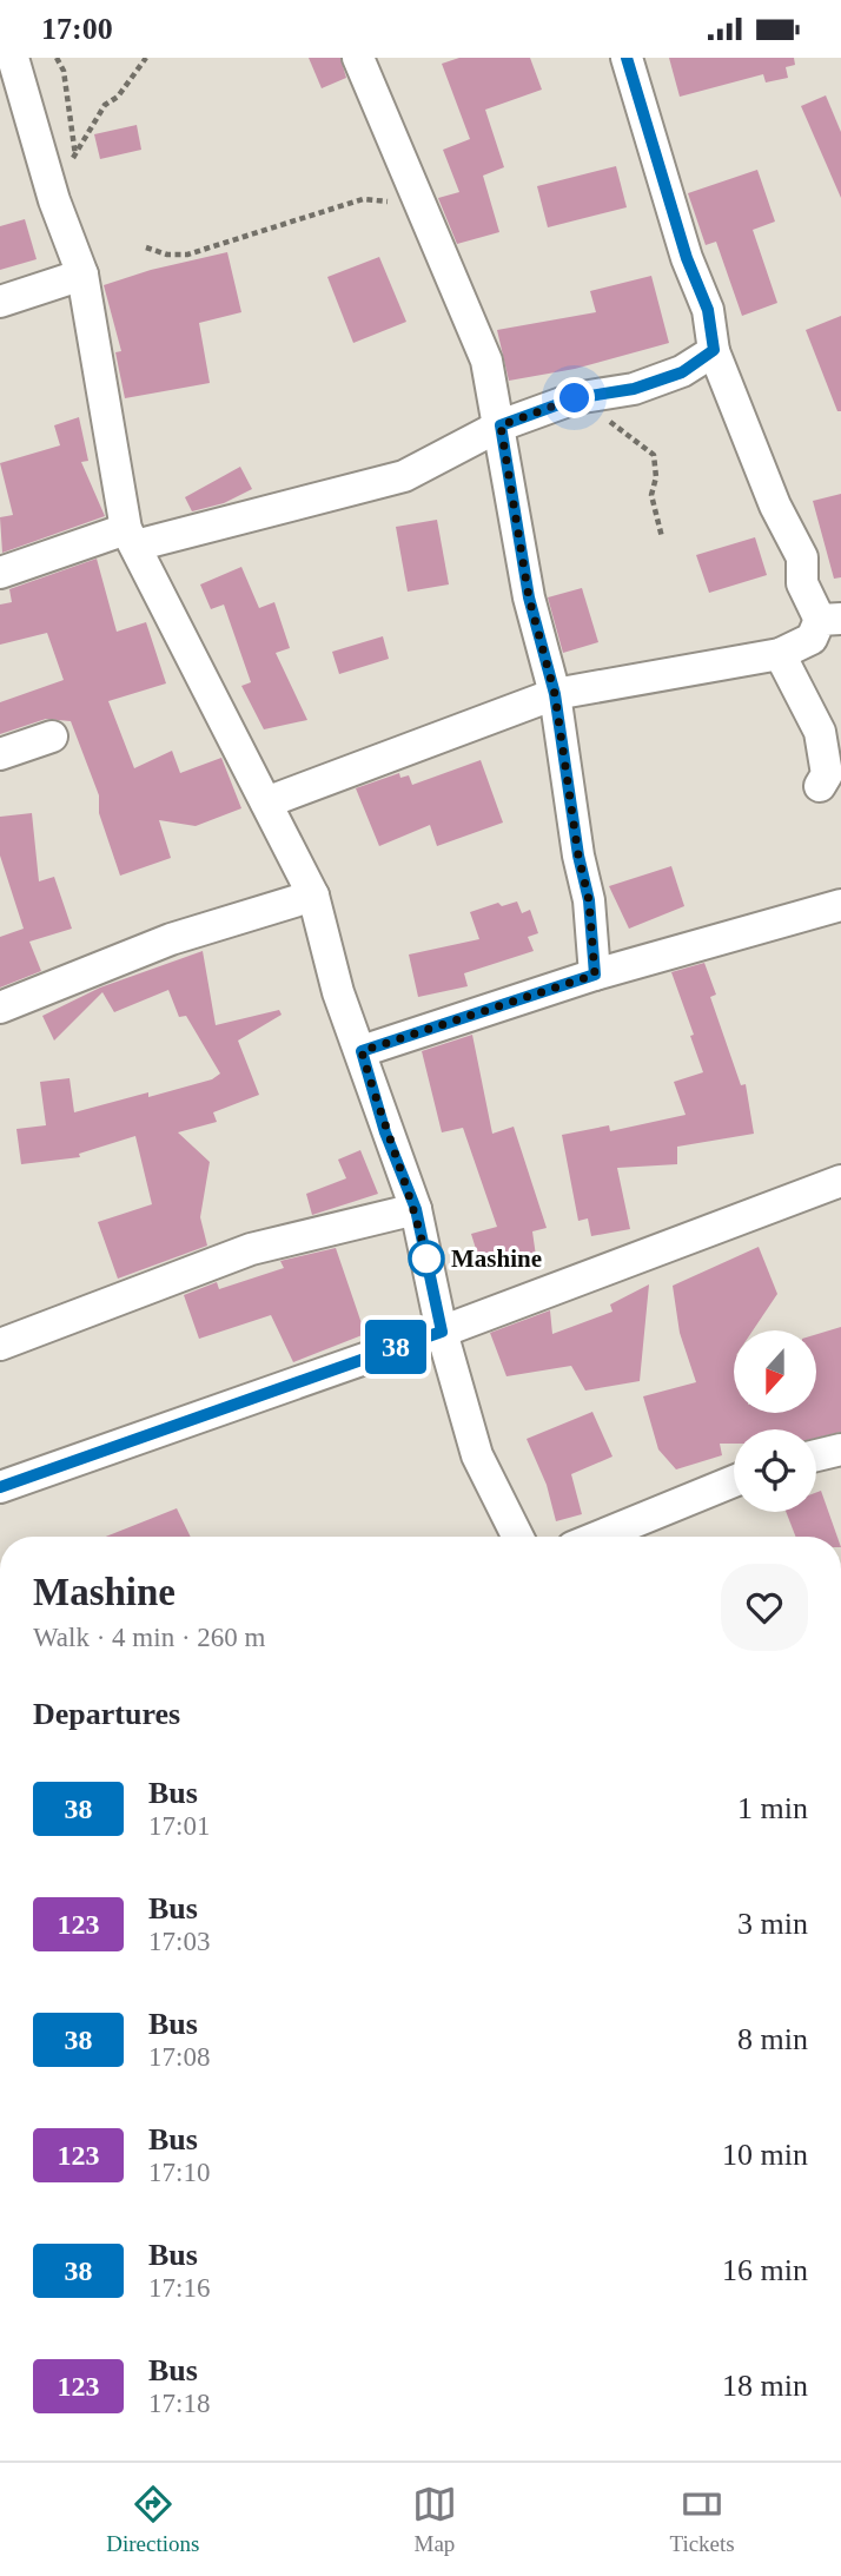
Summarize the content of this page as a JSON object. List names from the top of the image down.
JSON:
{
  "places": ["Mashine"],
  "lines": ["bus line 38"],
  "north": "bottom",
  "page": {
    "status": "17:00",
    "on_map": "38",
    "heading": [
      ["Mashine", "Walk · 4 min · 260 m"],
      "Departures"
    ],
    "list": [
      {
        "mark": "38",
        "name": "Bus",
        "note": "17:01",
        "value": "1 min"
      },
      {
        "mark": "123",
        "name": "Bus",
        "note": "17:03",
        "value": "3 min"
      },
      {
        "mark": "38",
        "name": "Bus",
        "note": "17:08",
        "value": "8 min"
      },
      {
        "mark": "123",
        "name": "Bus",
        "note": "17:10",
        "value": "10 min"
      },
      {
        "mark": "38",
        "name": "Bus",
        "note": "17:16",
        "value": "16 min"
      },
      {
        "mark": "123",
        "name": "Bus",
        "note": "17:18",
        "value": "18 min"
      }
    ],
    "tabs": ["Directions", "Map", "Tickets"]
  }
}
